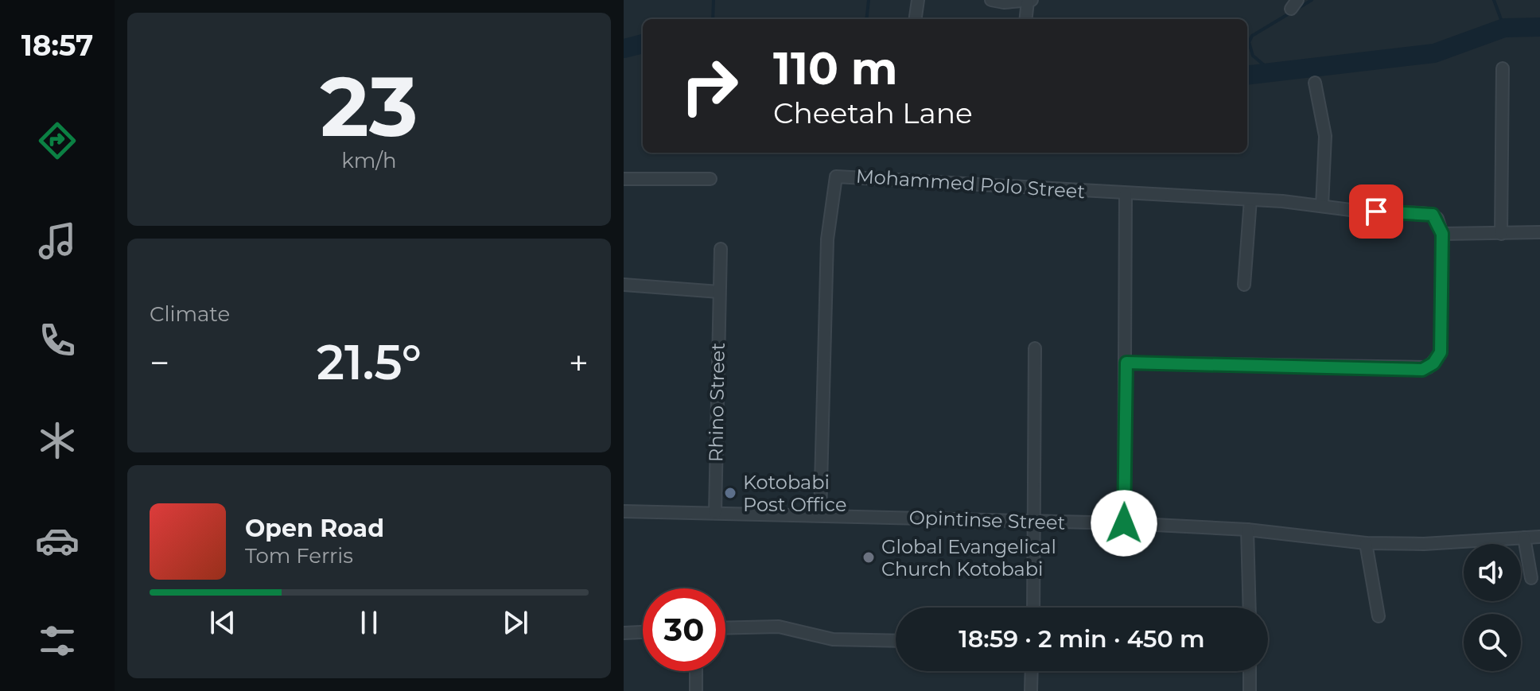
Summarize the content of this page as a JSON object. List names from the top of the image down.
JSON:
{
  "streets": {
    "street": ["Mohammed Polo Street", "Rhino Street", "Opintinse Street"]
  },
  "crossings": [
    ["Mohammed Polo Street", "Opintinse Street"],
    ["Rhino Street", "Opintinse Street"]
  ],
  "places": ["Kotobabi Post Office", "Global Evangelical Church Kotobabi"],
  "page": {
    "tabs": "18:57",
    "tile": [
      ["23", "km/h"],
      "Climate"
    ],
    "turn": ["110 m", "Cheetah Lane"],
    "heat": ["−", "21.5°", "+"],
    "song": ["Open Road", "Tom Ferris"],
    "limit": "30",
    "trip": "18:59 · 2 min · 450 m"
  }
}
